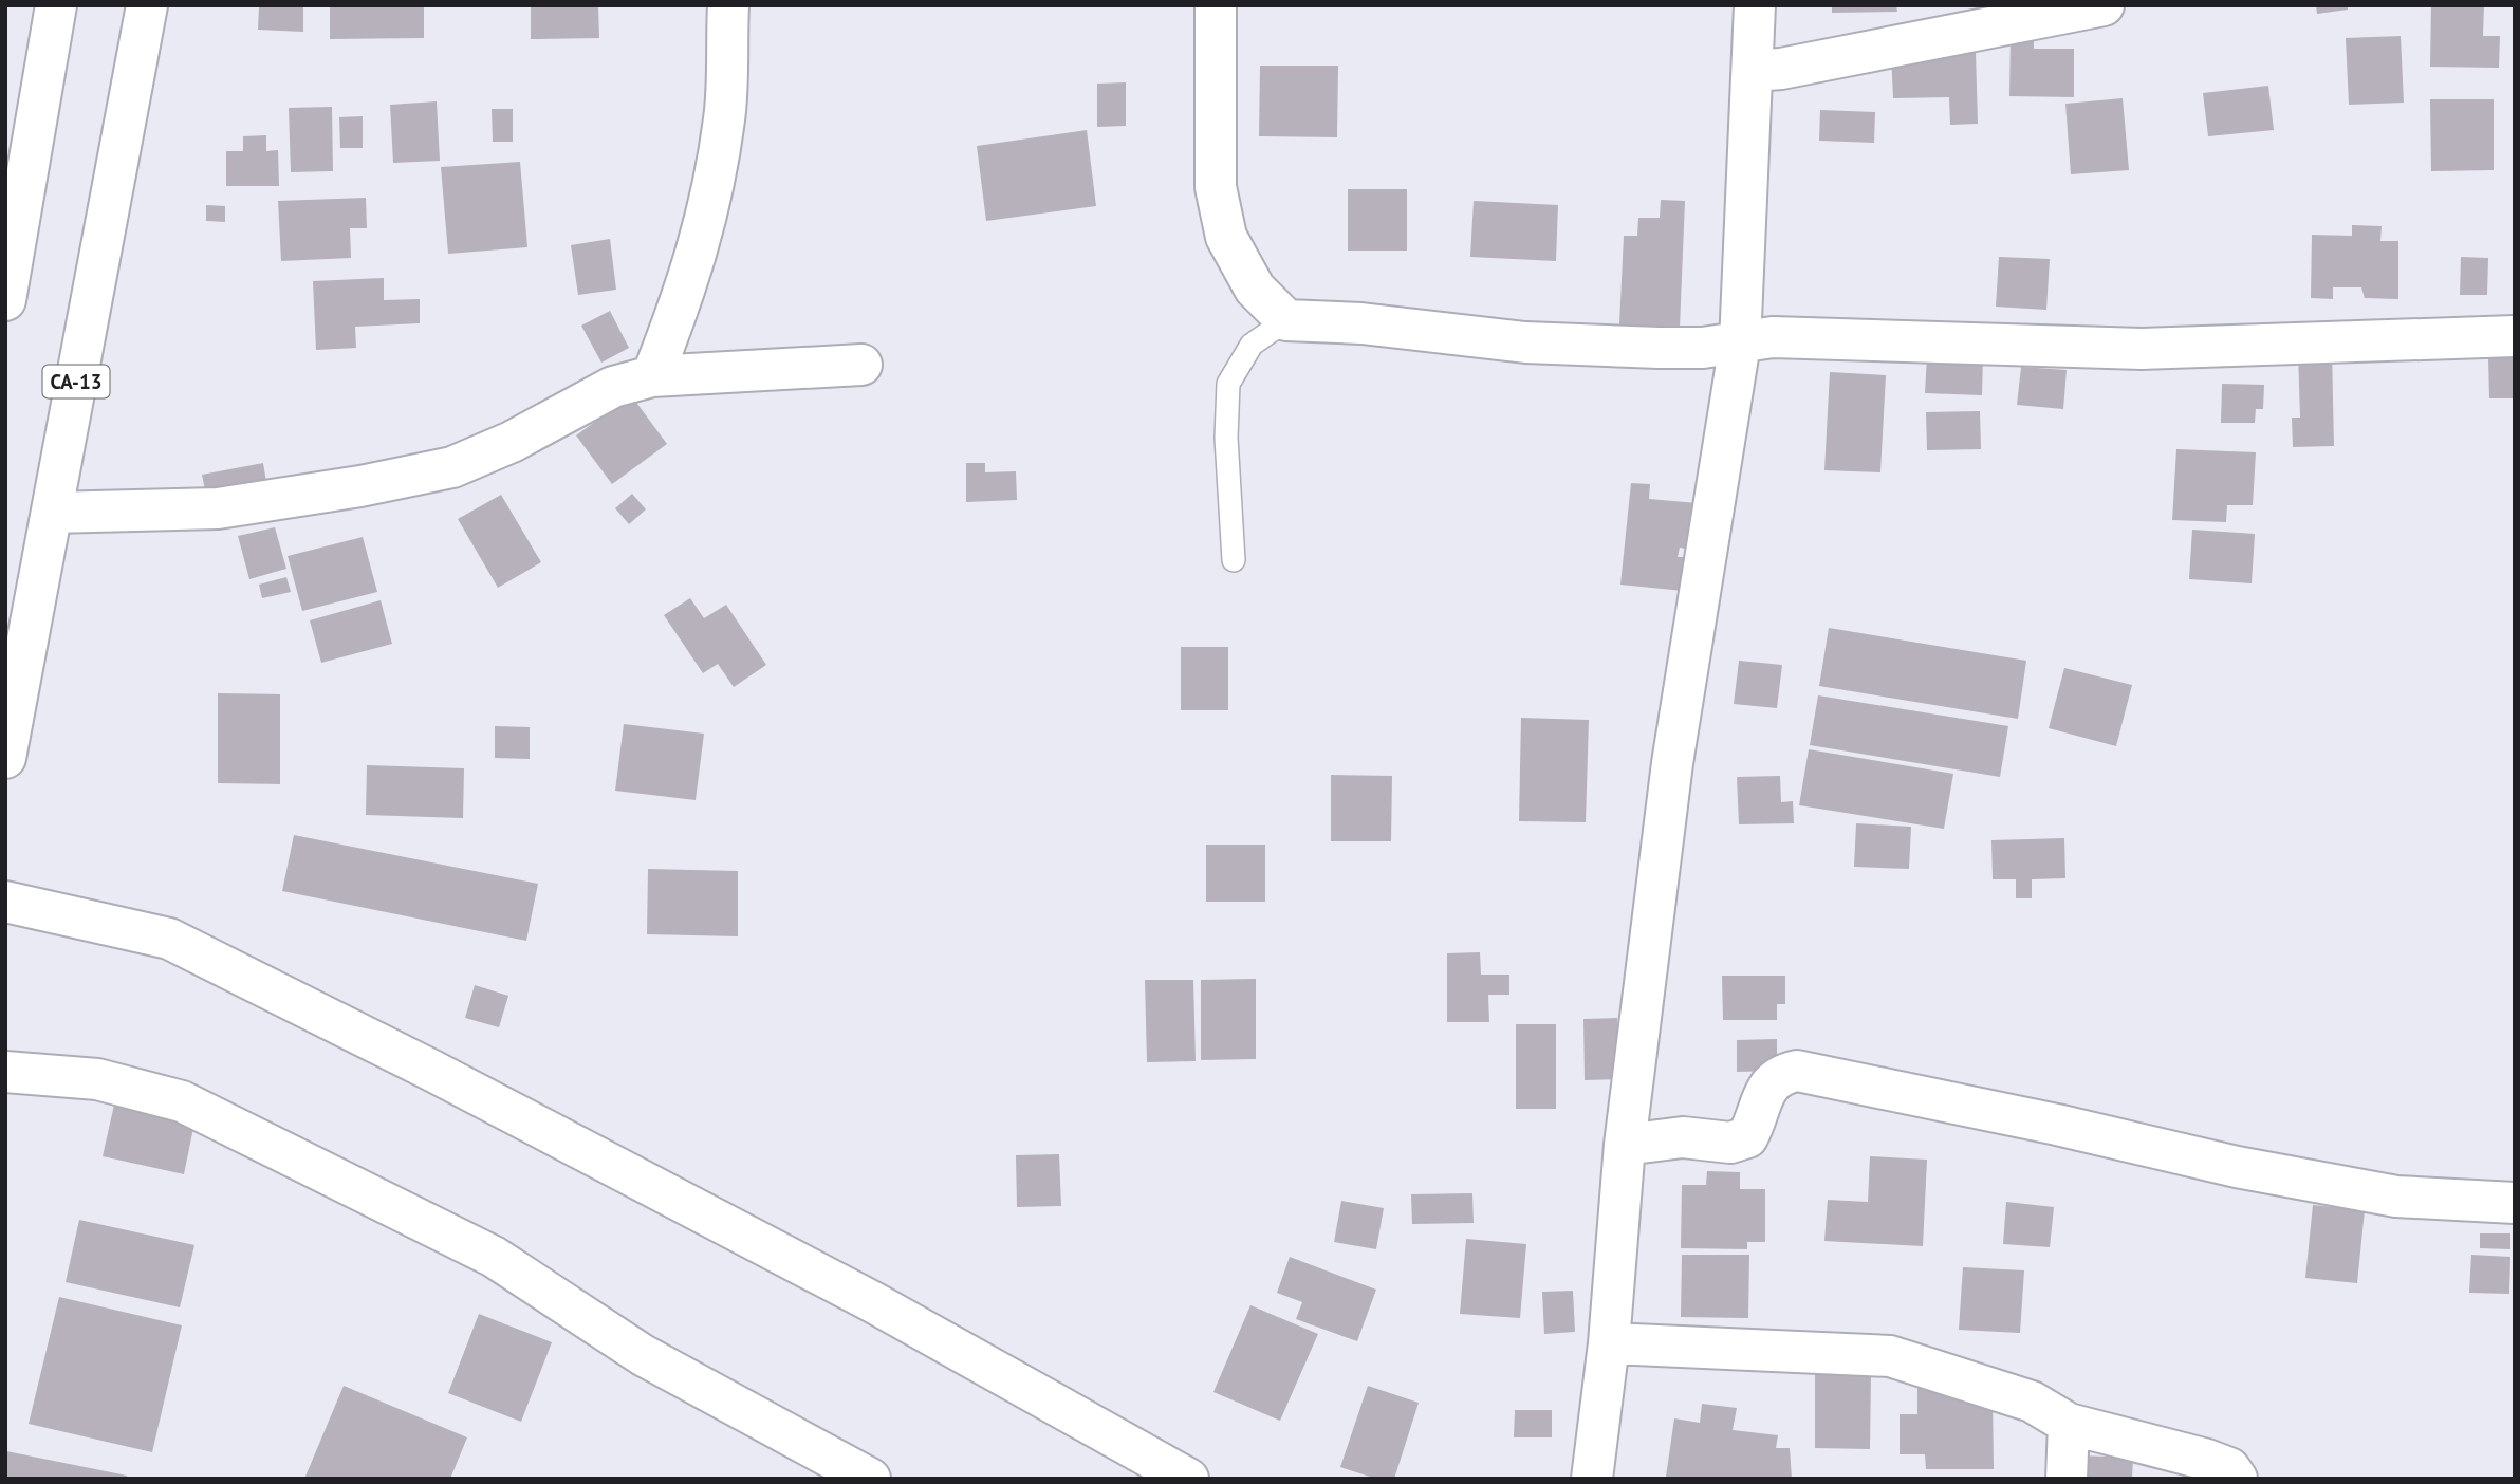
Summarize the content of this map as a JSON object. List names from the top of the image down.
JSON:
{
  "streets": {
    "main road": ["CA-13"]
  }
}
